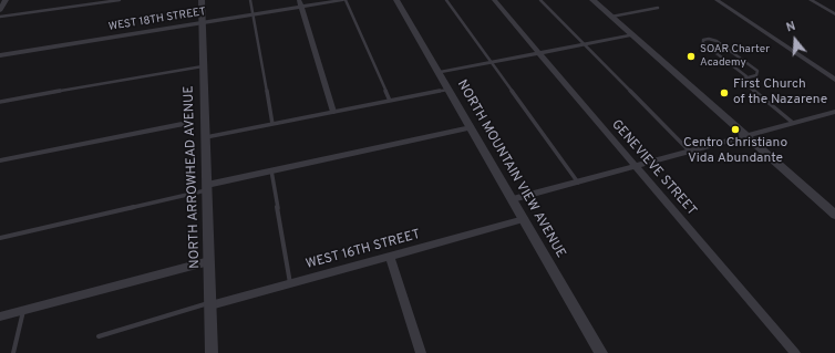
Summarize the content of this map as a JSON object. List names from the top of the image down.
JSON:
{
  "streets": {
    "street": [
      "WEST 18TH STREET",
      "GENEVIEVE STREET",
      "NORTH MOUNTAIN VIEW AVENUE",
      "NORTH ARROWHEAD AVENUE",
      "WEST 16TH STREET"
    ]
  },
  "crossings": [
    ["WEST 18TH STREET", "NORTH ARROWHEAD AVENUE"],
    ["NORTH MOUNTAIN VIEW AVENUE", "WEST 16TH STREET"],
    ["NORTH ARROWHEAD AVENUE", "WEST 16TH STREET"]
  ],
  "places": ["SOAR Charter Academy", "First Church of the Nazarene", "Centro Christiano Vida Abundante"],
  "north": "top"
}
